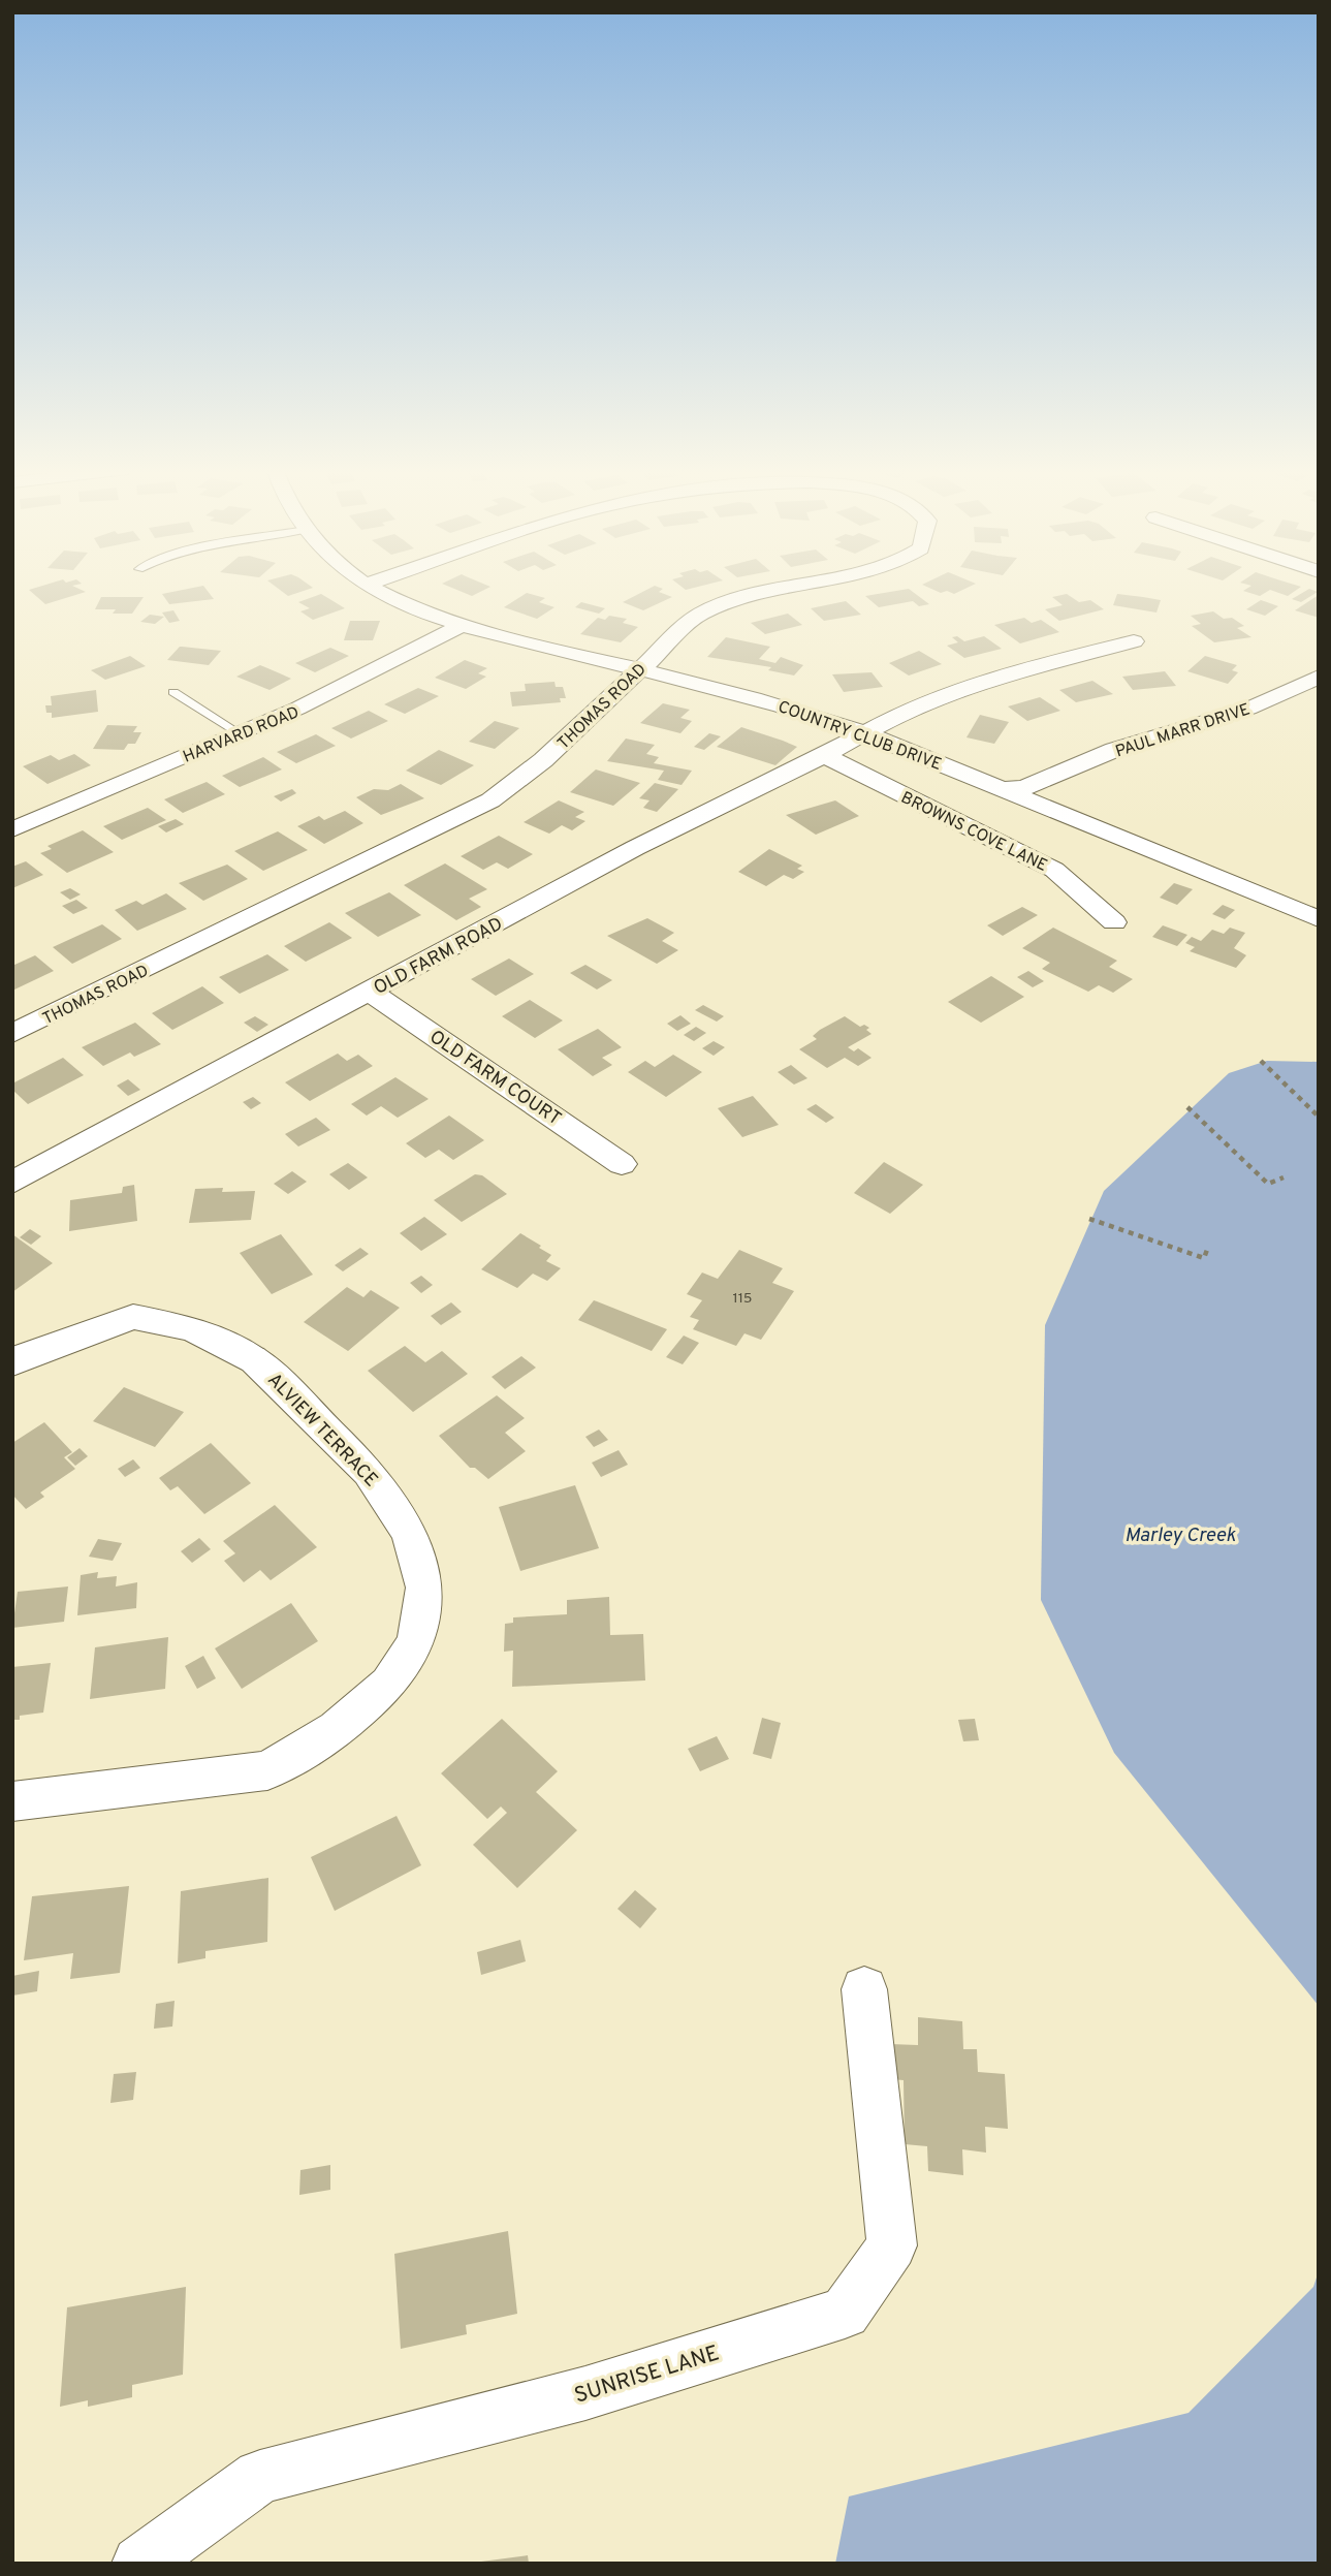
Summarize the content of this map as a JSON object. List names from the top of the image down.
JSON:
{
  "streets": {
    "street": [
      "THOMAS ROAD",
      "PAUL MARR DRIVE",
      "HARVARD ROAD",
      "COUNTRY CLUB DRIVE",
      "BROWNS COVE LANE",
      "OLD FARM ROAD",
      "OLD FARM COURT",
      "ALVIEW TERRACE",
      "SUNRISE LANE"
    ]
  },
  "crossings": [
    ["THOMAS ROAD", "COUNTRY CLUB DRIVE"],
    ["PAUL MARR DRIVE", "COUNTRY CLUB DRIVE"],
    ["HARVARD ROAD", "COUNTRY CLUB DRIVE"],
    ["COUNTRY CLUB DRIVE", "OLD FARM ROAD"],
    ["BROWNS COVE LANE", "OLD FARM ROAD"],
    ["OLD FARM ROAD", "OLD FARM COURT"]
  ],
  "water": ["Marley Creek"],
  "house_numbers": ["115"]
}
